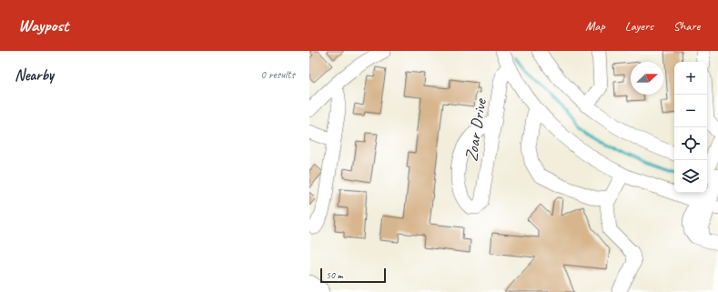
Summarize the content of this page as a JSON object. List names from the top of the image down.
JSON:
{
  "streets": {
    "street": ["Zoar Drive"]
  },
  "scale_bar": "50 m",
  "north": "right",
  "page": {
    "header": "Waypost",
    "nav": ["Map", "Layers", "Share"],
    "heading": ["Nearby", "0 results"],
    "map_buttons": ["+", "−"],
    "scale": "50 m"
  }
}
